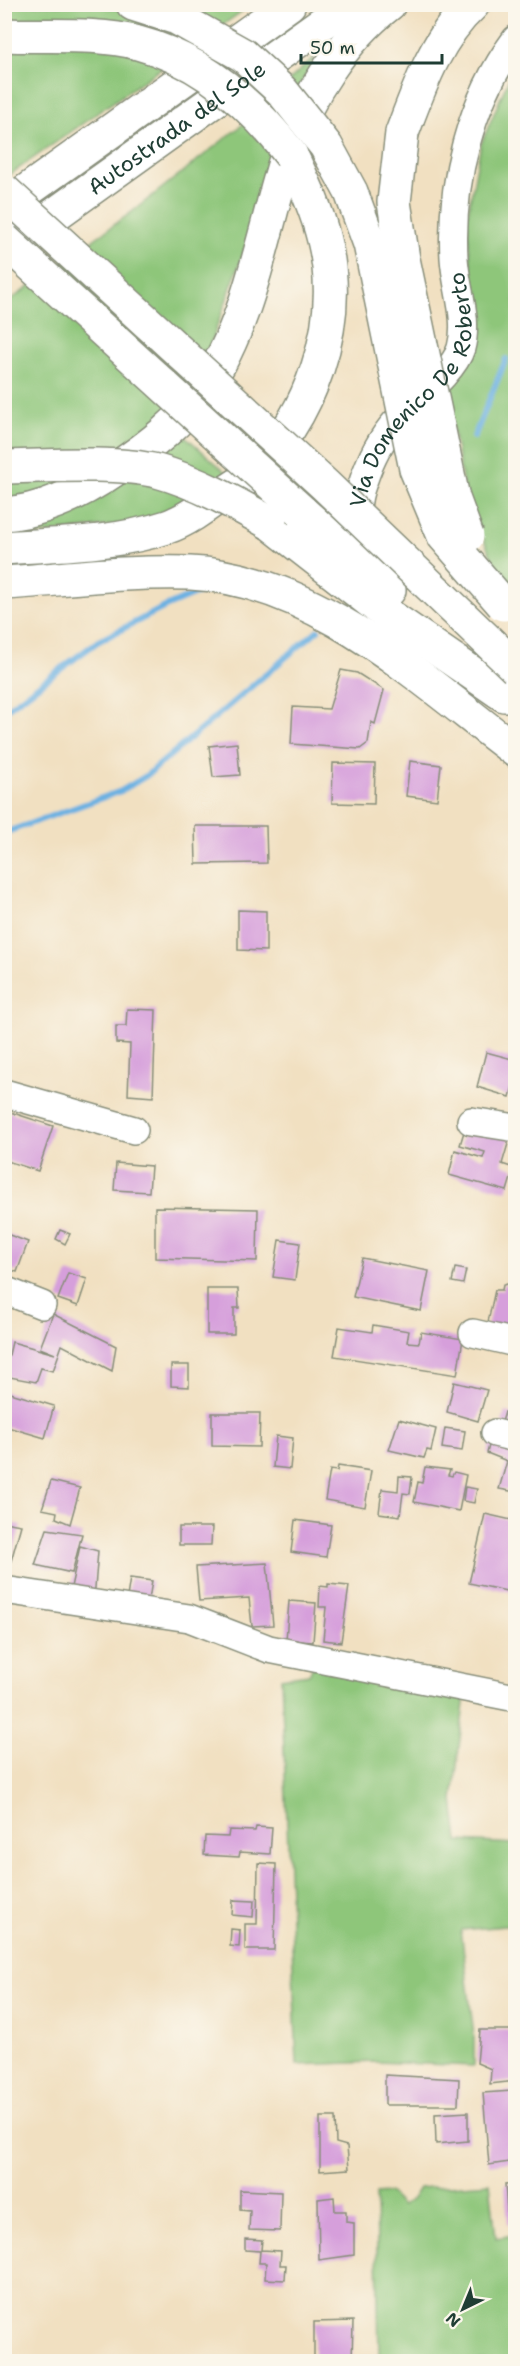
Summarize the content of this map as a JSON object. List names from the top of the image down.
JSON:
{
  "streets": {
    "highway": ["Autostrada del Sole"],
    "street": ["Via Domenico De Roberto"]
  },
  "scale_bar": "50 m",
  "north": "bottom left"
}
